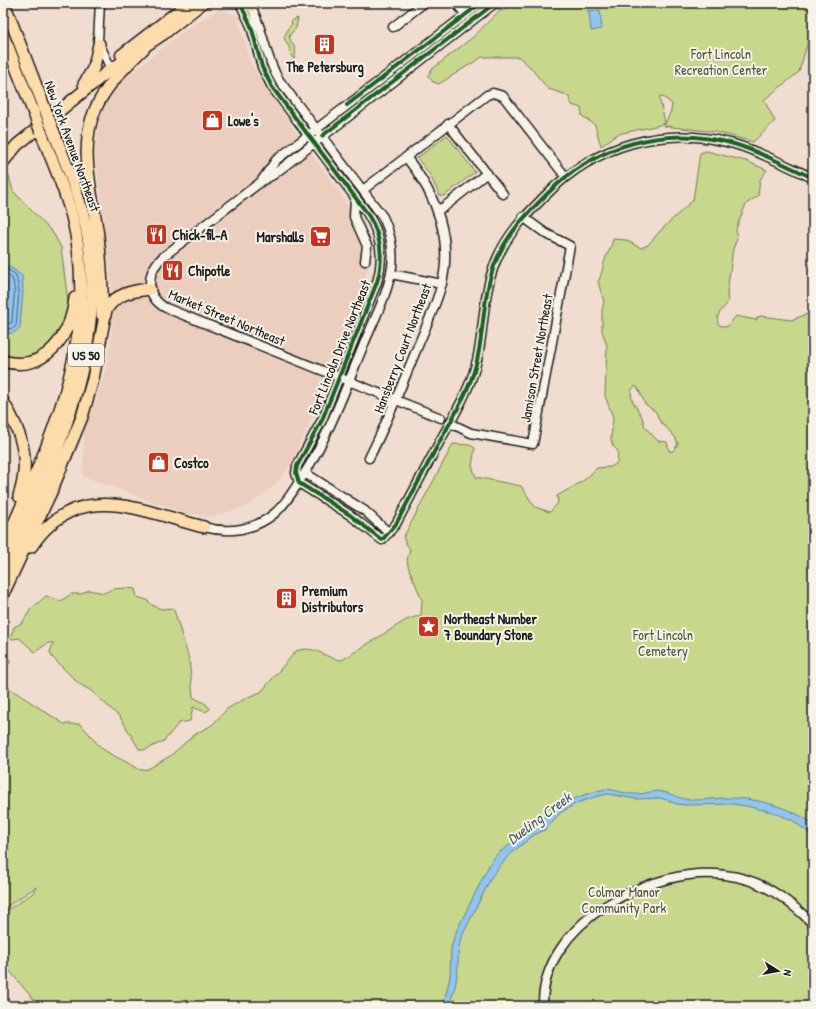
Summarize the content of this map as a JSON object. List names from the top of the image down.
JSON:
{
  "streets": {
    "highway": ["New York Avenue Northeast", "US 50"],
    "street": [
      "Market Street Northeast",
      "Fort Lincoln Drive Northeast",
      "Hansberry Court Northeast",
      "Jamison Street Northeast"
    ]
  },
  "crossings": [
    ["Market Street Northeast", "Fort Lincoln Drive Northeast"],
    ["Market Street Northeast", "Hansberry Court Northeast"]
  ],
  "water": ["Dueling Creek"],
  "parks": ["Fort Lincoln Recreation Center", "Fort Lincoln Cemetery", "Colmar Manor Community Park"],
  "places": {
    "building": ["The Petersburg", "Premium Distributors"],
    "shop": ["Lowe's", "Costco"],
    "restaurant": ["Chick-fil-A", "Chipotle"],
    "supermarket": ["Marshalls"],
    "place": ["Northeast Number 7 Boundary Stone"]
  },
  "north": "right"
}
